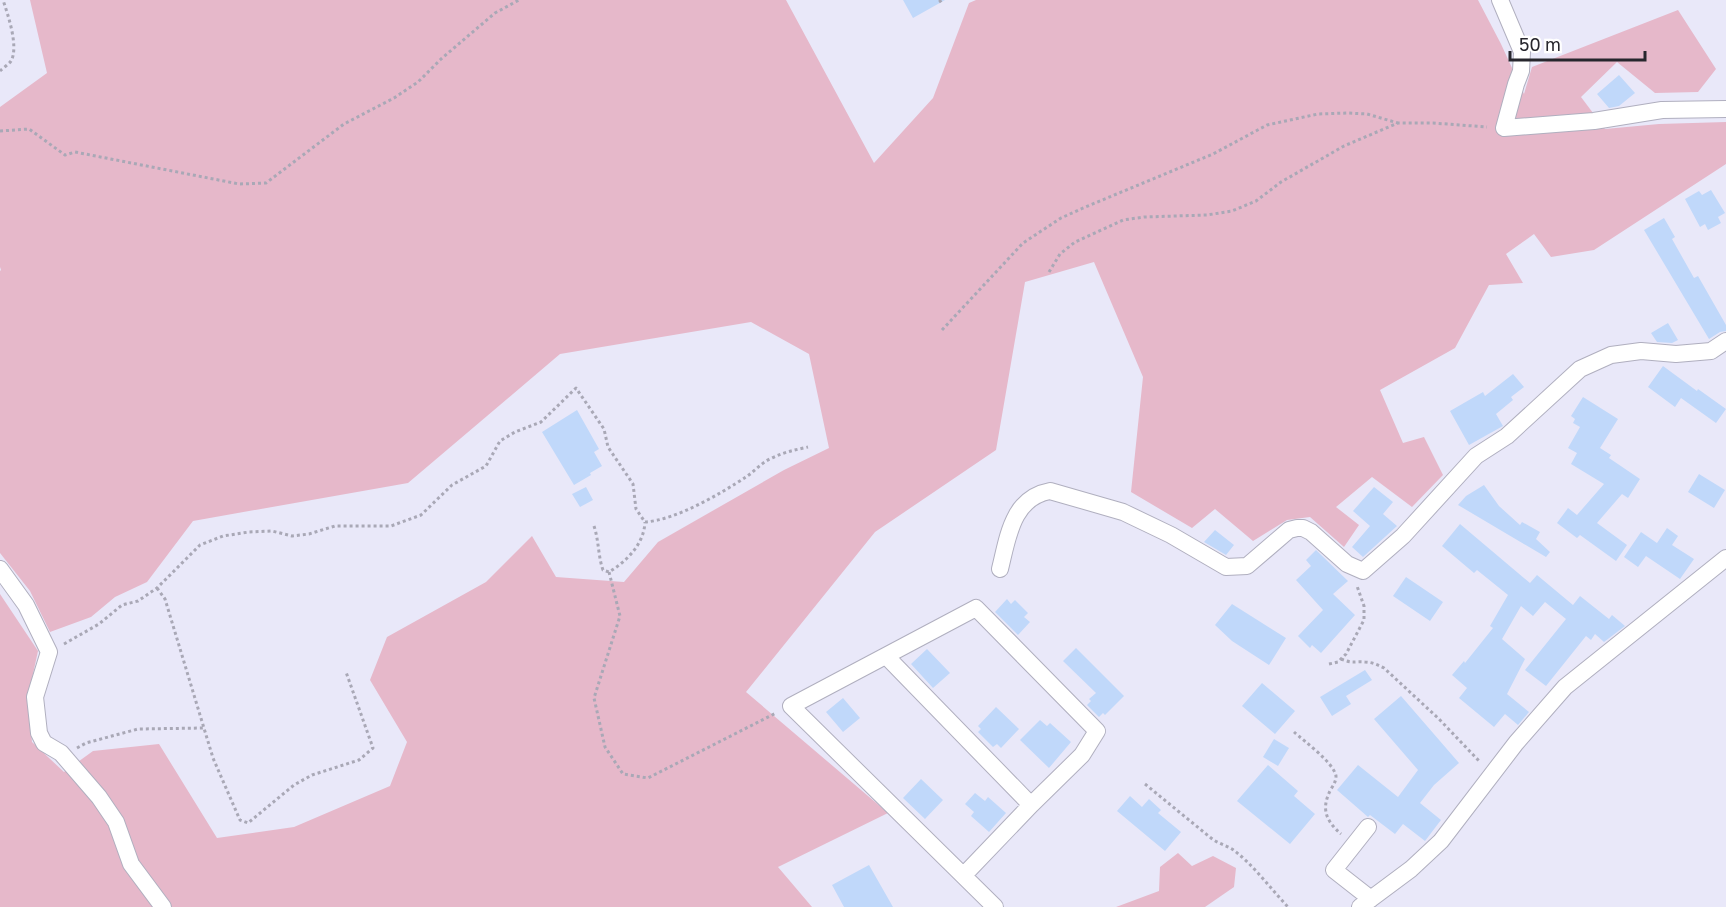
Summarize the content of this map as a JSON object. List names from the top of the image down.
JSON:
{
  "scale_bar": "50 m"
}
